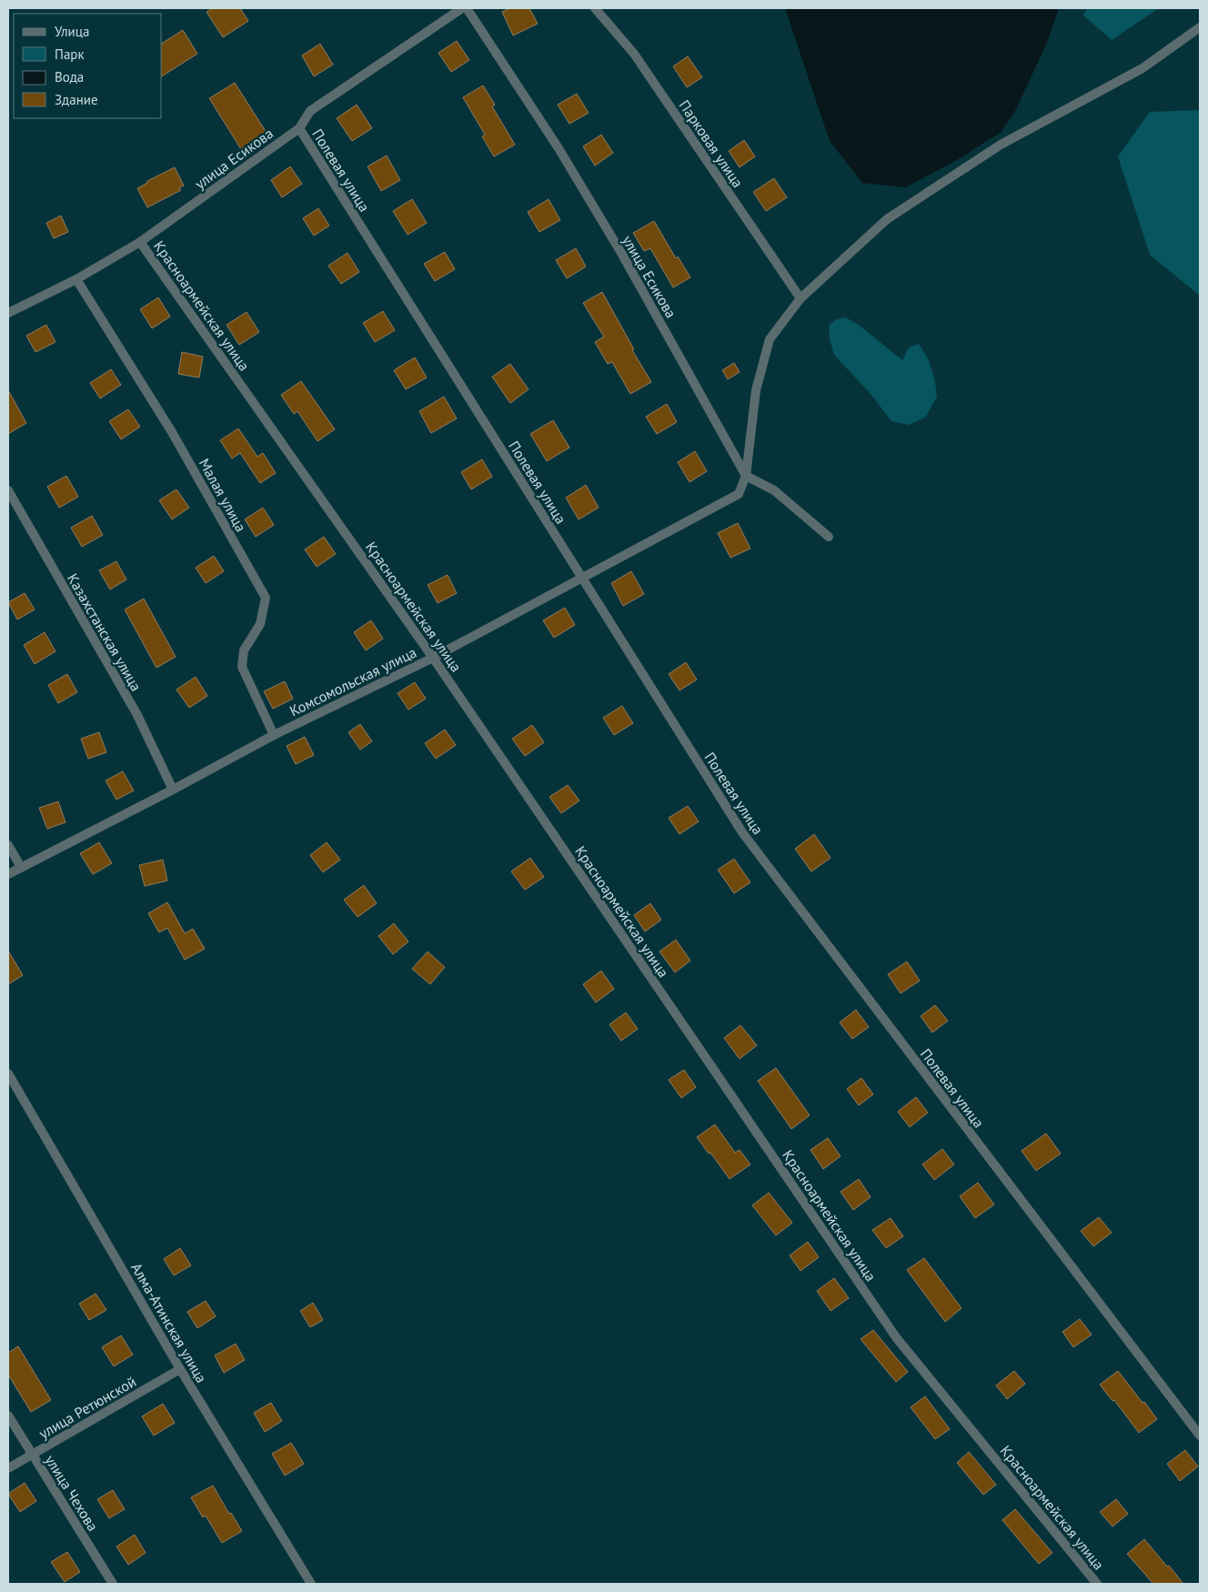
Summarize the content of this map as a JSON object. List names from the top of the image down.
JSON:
{
  "streets": {
    "street": [
      "Парковая улица",
      "улица Есикова",
      "Полевая улица",
      "Красноармейская улица",
      "Малая улица",
      "Казахстанская улица",
      "Комсомольская улица",
      "Алма-Атинская улица",
      "улица Ретюнской",
      "улица Чехова"
    ]
  },
  "crossings": [
    ["улица Есикова", "Полевая улица"],
    ["улица Есикова", "Красноармейская улица"],
    ["улица Есикова", "Малая улица"],
    ["улица Есикова", "Комсомольская улица"],
    ["Полевая улица", "Комсомольская улица"],
    ["Красноармейская улица", "Комсомольская улица"],
    ["Малая улица", "Комсомольская улица"],
    ["Казахстанская улица", "Комсомольская улица"],
    ["Алма-Атинская улица", "улица Ретюнской"],
    ["улица Ретюнской", "улица Чехова"]
  ],
  "legend": [
    "Улица",
    "Парк",
    "Вода",
    "Здание"
  ]
}
